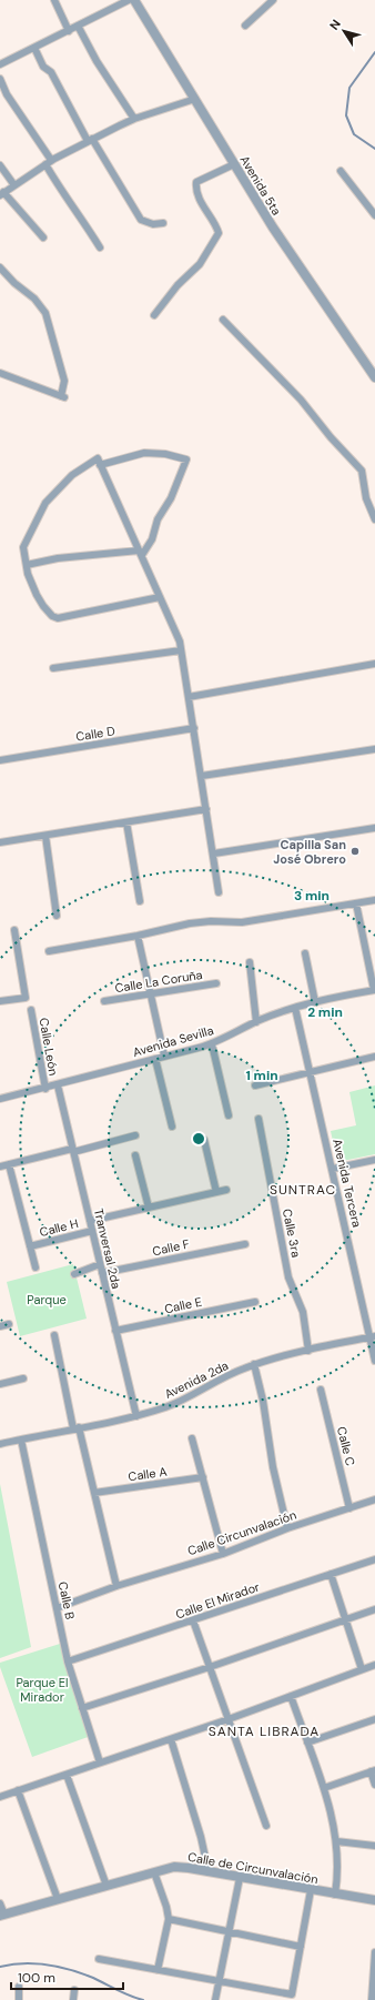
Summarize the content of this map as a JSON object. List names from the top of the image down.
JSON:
{
  "streets": {
    "street": [
      "Avenida 5ta",
      "Calle D",
      "Calle La Coruña",
      "Avenida Sevilla",
      "Calle León",
      "Avenida Tercera",
      "Calle H",
      "Calle 3ra",
      "Calle F",
      "Tranversal 2da",
      "Calle E",
      "Avenida 2da",
      "Calle C",
      "Calle A",
      "Calle Circunvalación",
      "Calle B",
      "Calle El Mirador",
      "Calle de Circunvalación"
    ]
  },
  "crossings": [
    ["Avenida Sevilla", "Calle León"],
    ["Avenida Sevilla", "Avenida Tercera"],
    ["Avenida Sevilla", "Tranversal 2da"],
    ["Avenida Tercera", "Avenida 2da"],
    ["Calle H", "Tranversal 2da"],
    ["Calle 3ra", "Avenida 2da"],
    ["Calle F", "Tranversal 2da"],
    ["Tranversal 2da", "Calle E"],
    ["Tranversal 2da", "Avenida 2da"],
    ["Avenida 2da", "Calle B"],
    ["Calle C", "Calle Circunvalación"],
    ["Calle Circunvalación", "Calle B"],
    ["Calle B", "Calle El Mirador"]
  ],
  "districts": ["SUNTRAC", "SANTA LIBRADA"],
  "parks": ["Parque", "Parque El Mirador"],
  "places": ["Capilla San José Obrero"],
  "scale_bar": "100 m",
  "north": "top left",
  "rings": ["3 min", "2 min", "1 min"]
}
